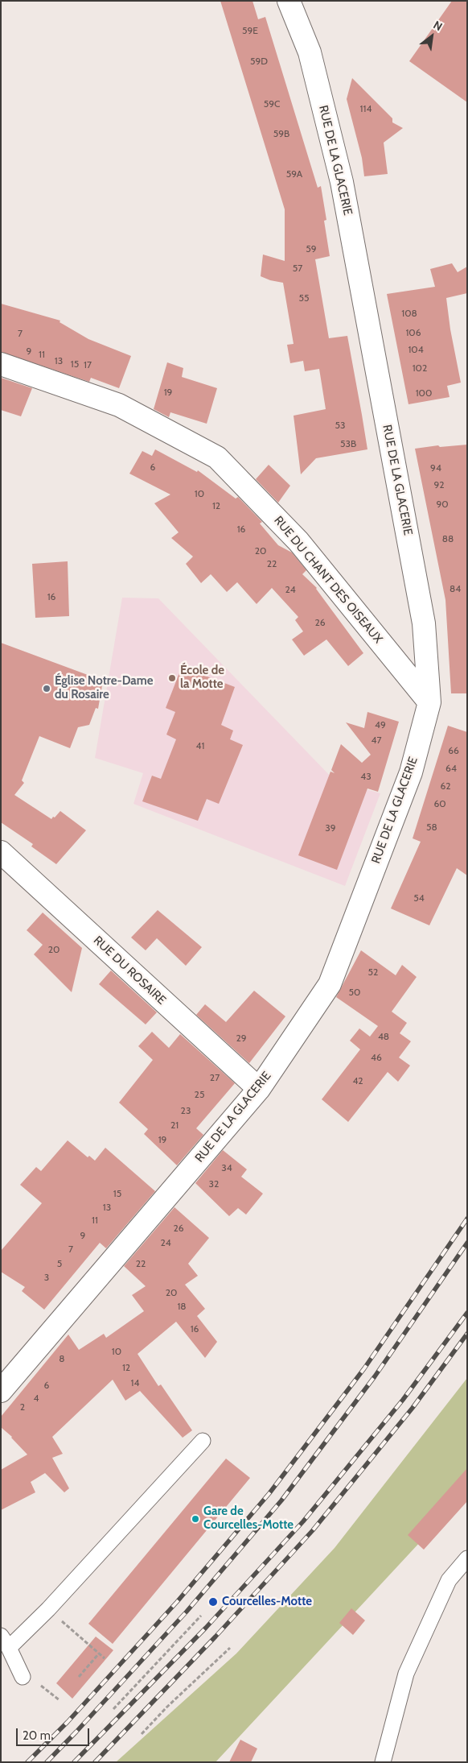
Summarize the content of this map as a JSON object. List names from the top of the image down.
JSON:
{
  "streets": {
    "street": ["RUE DE LA GLACERIE", "RUE DU CHANT DES OISEAUX", "RUE DU ROSAIRE"]
  },
  "crossings": [
    ["RUE DE LA GLACERIE", "RUE DU CHANT DES OISEAUX"],
    ["RUE DE LA GLACERIE", "RUE DU ROSAIRE"]
  ],
  "places": [
    "École de la Motte",
    "Église Notre-Dame du Rosaire",
    "Gare de Courcelles-Motte",
    "Courcelles-Motte"
  ],
  "house_numbers": [
    "59E",
    "59D",
    "59C",
    "114",
    "59B",
    "59A",
    "59",
    "57",
    "55",
    "108",
    "106",
    "7",
    "104",
    "9",
    "11",
    "13",
    "15",
    "17",
    "102",
    "19",
    "100",
    "53",
    "53B",
    "6",
    "94",
    "92",
    "10",
    "90",
    "12",
    "16",
    "88",
    "20",
    "22",
    "84",
    "24",
    "16",
    "26",
    "49",
    "47",
    "41",
    "66",
    "64",
    "43",
    "62",
    "60",
    "58",
    "39",
    "54",
    "20",
    "52",
    "50",
    "48",
    "29",
    "46",
    "27",
    "42",
    "25",
    "23",
    "21",
    "19",
    "34",
    "32",
    "15",
    "13",
    "11",
    "26",
    "9",
    "24",
    "7",
    "5",
    "22",
    "3",
    "20",
    "18",
    "16",
    "10",
    "8",
    "12",
    "14",
    "6",
    "4",
    "2"
  ],
  "scale_bar": "20 m",
  "north": "top right"
}
